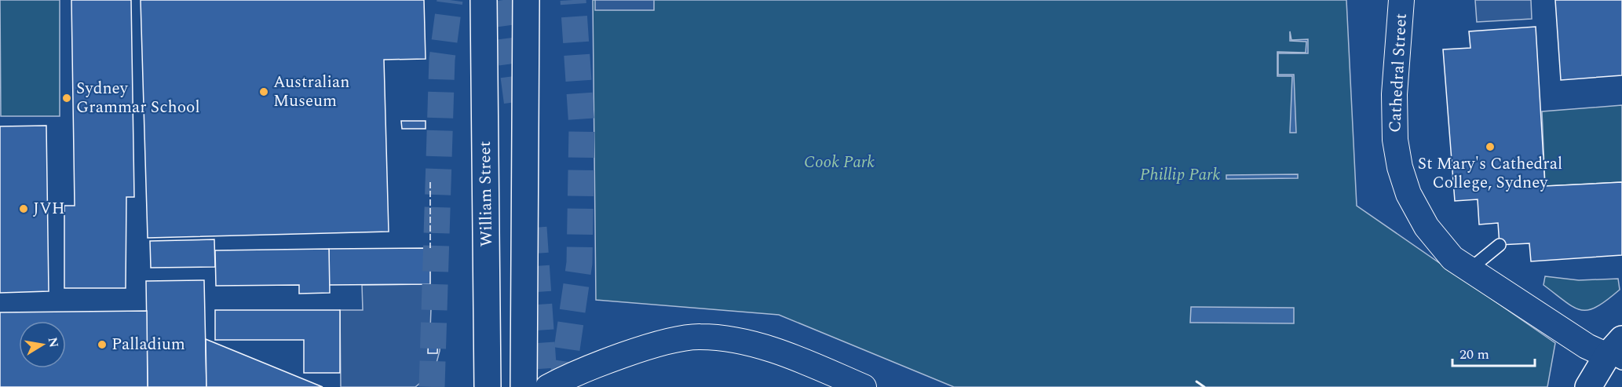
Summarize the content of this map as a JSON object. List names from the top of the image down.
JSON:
{
  "streets": {
    "main road": ["William Street"],
    "street": ["Cathedral Street"]
  },
  "parks": ["Cook Park", "Phillip Park"],
  "places": [
    "Australian Museum",
    "Sydney Grammar School",
    "St Mary's Cathedral College, Sydney",
    "JVH",
    "Palladium"
  ],
  "scale_bar": "20 m",
  "north": "right"
}
